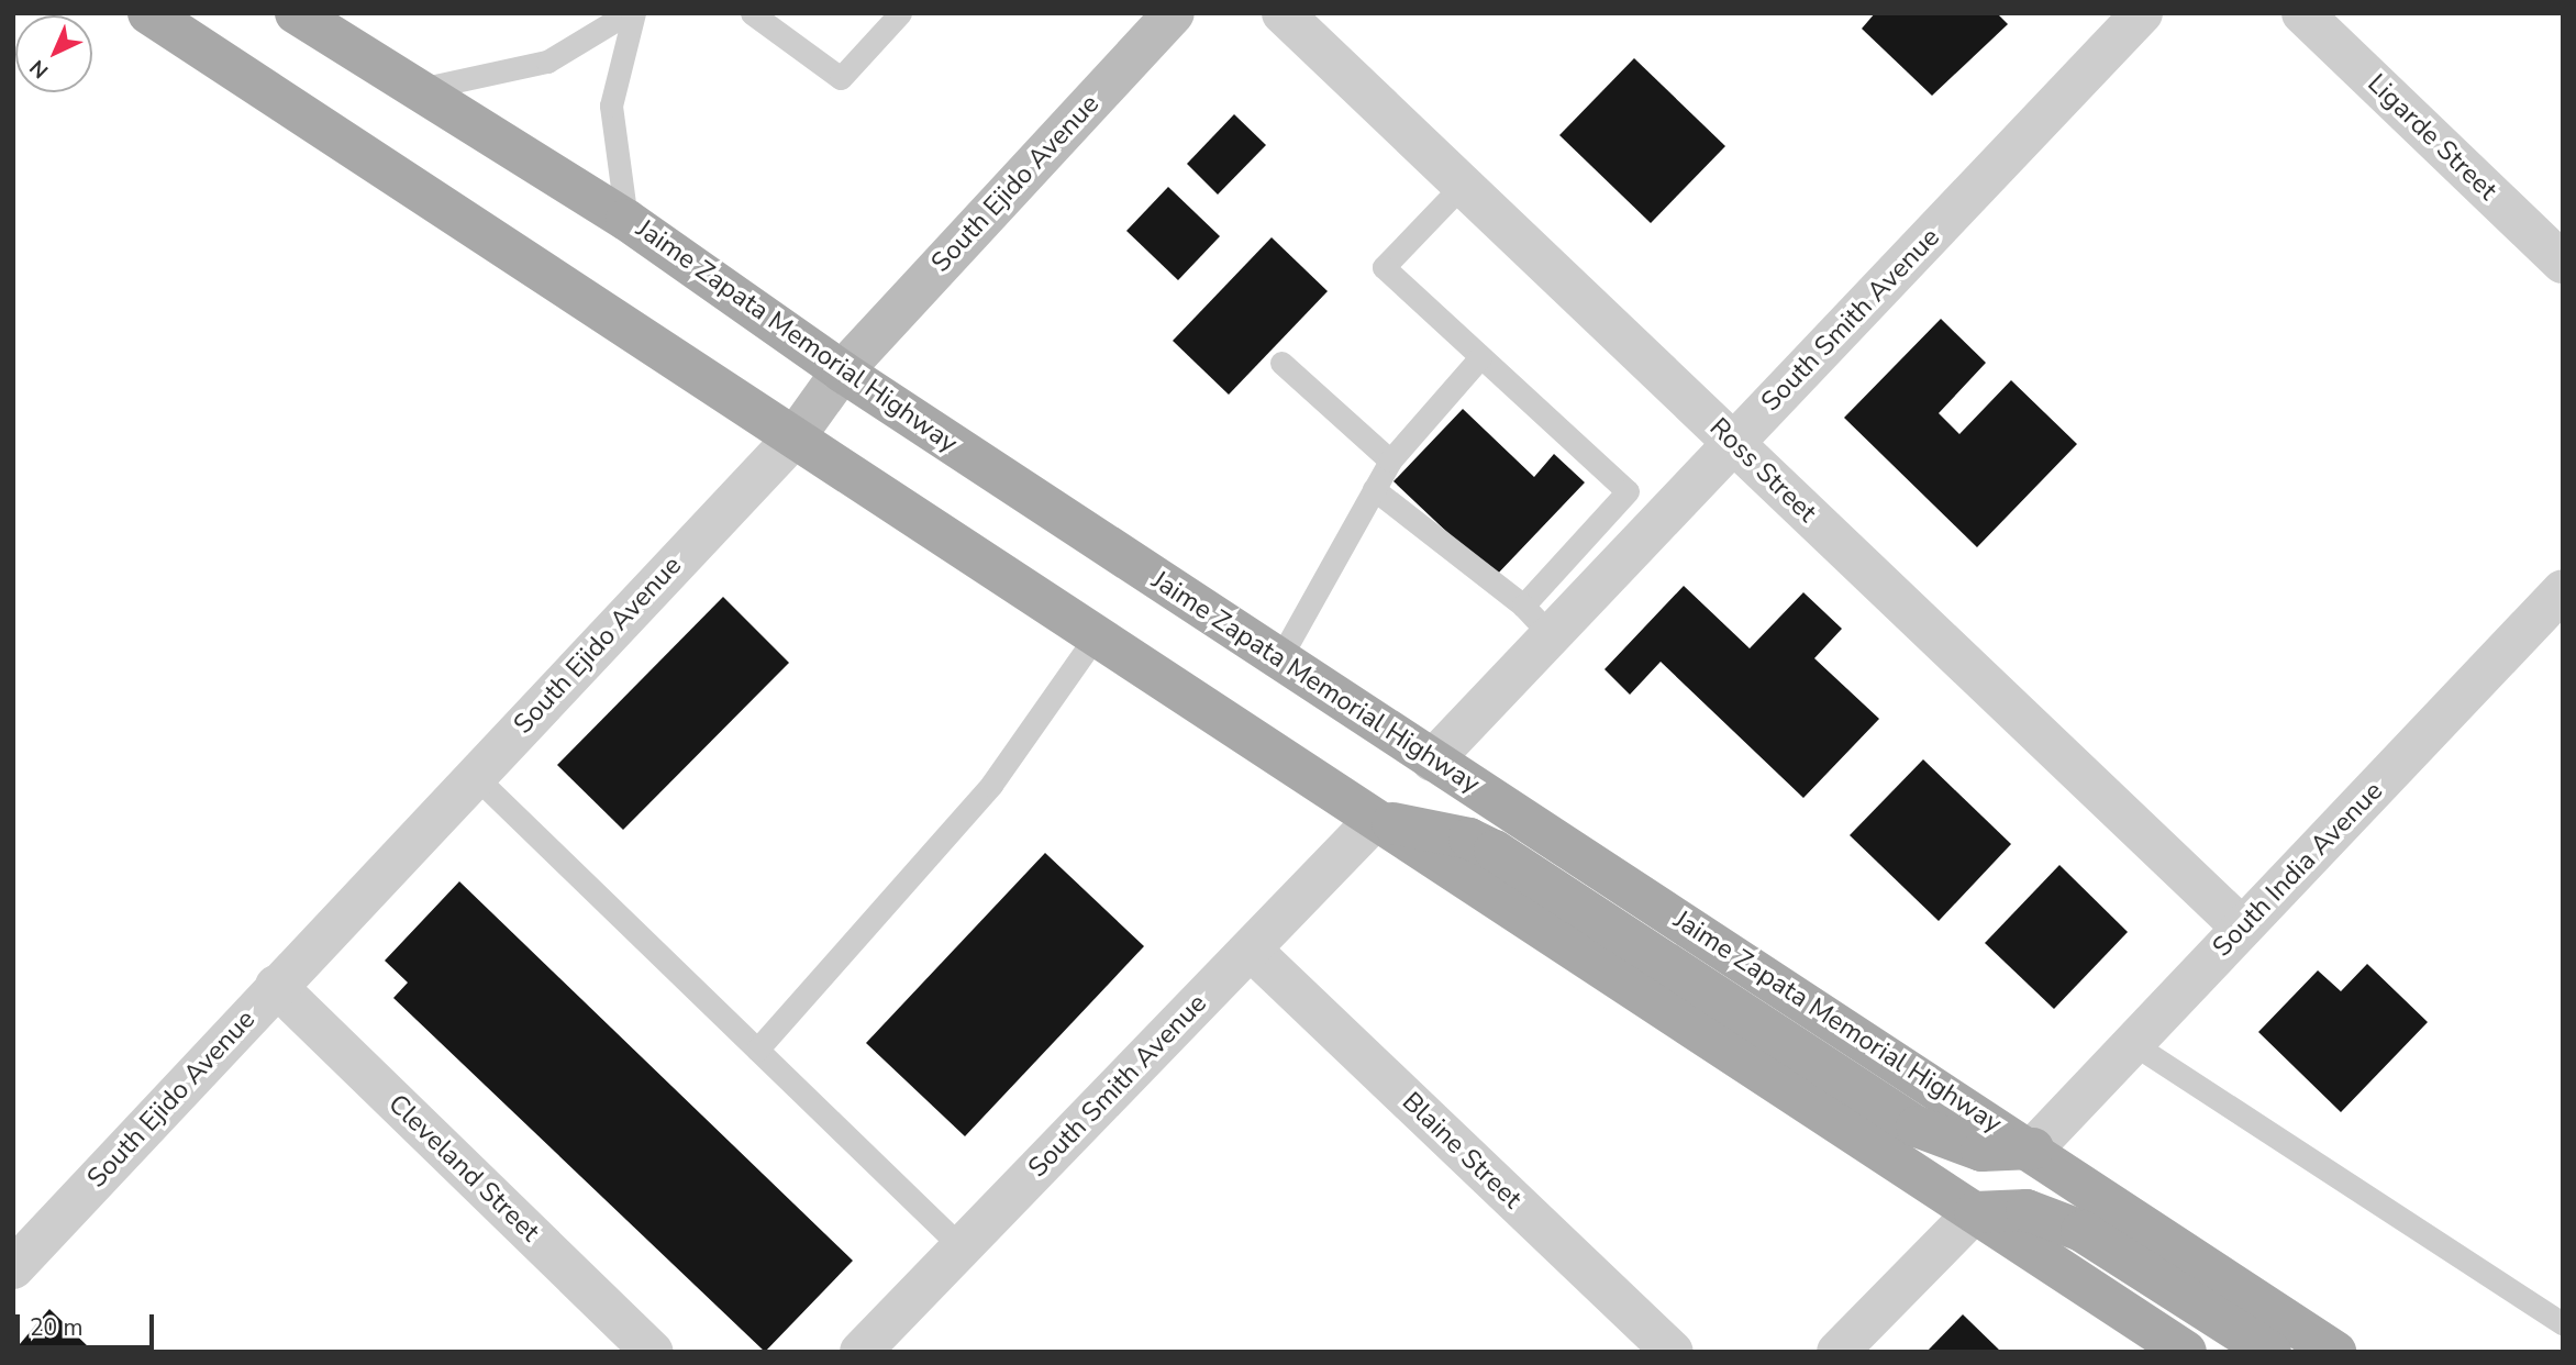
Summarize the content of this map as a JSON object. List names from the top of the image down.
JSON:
{
  "streets": {
    "main road": ["South Ejido Avenue", "Jaime Zapata Memorial Highway"],
    "street": [
      "Ligarde Street",
      "South Smith Avenue",
      "Ross Street",
      "South India Avenue",
      "Blaine Street",
      "Cleveland Street"
    ]
  },
  "crossings": [
    ["South Ejido Avenue", "Jaime Zapata Memorial Highway"],
    ["South Ejido Avenue", "Cleveland Street"],
    ["South Smith Avenue", "Jaime Zapata Memorial Highway"],
    ["South Smith Avenue", "Ross Street"],
    ["South Smith Avenue", "Blaine Street"],
    ["Jaime Zapata Memorial Highway", "South India Avenue"],
    ["Ross Street", "South India Avenue"]
  ],
  "scale_bar": "20 m",
  "north": "bottom left"
}
